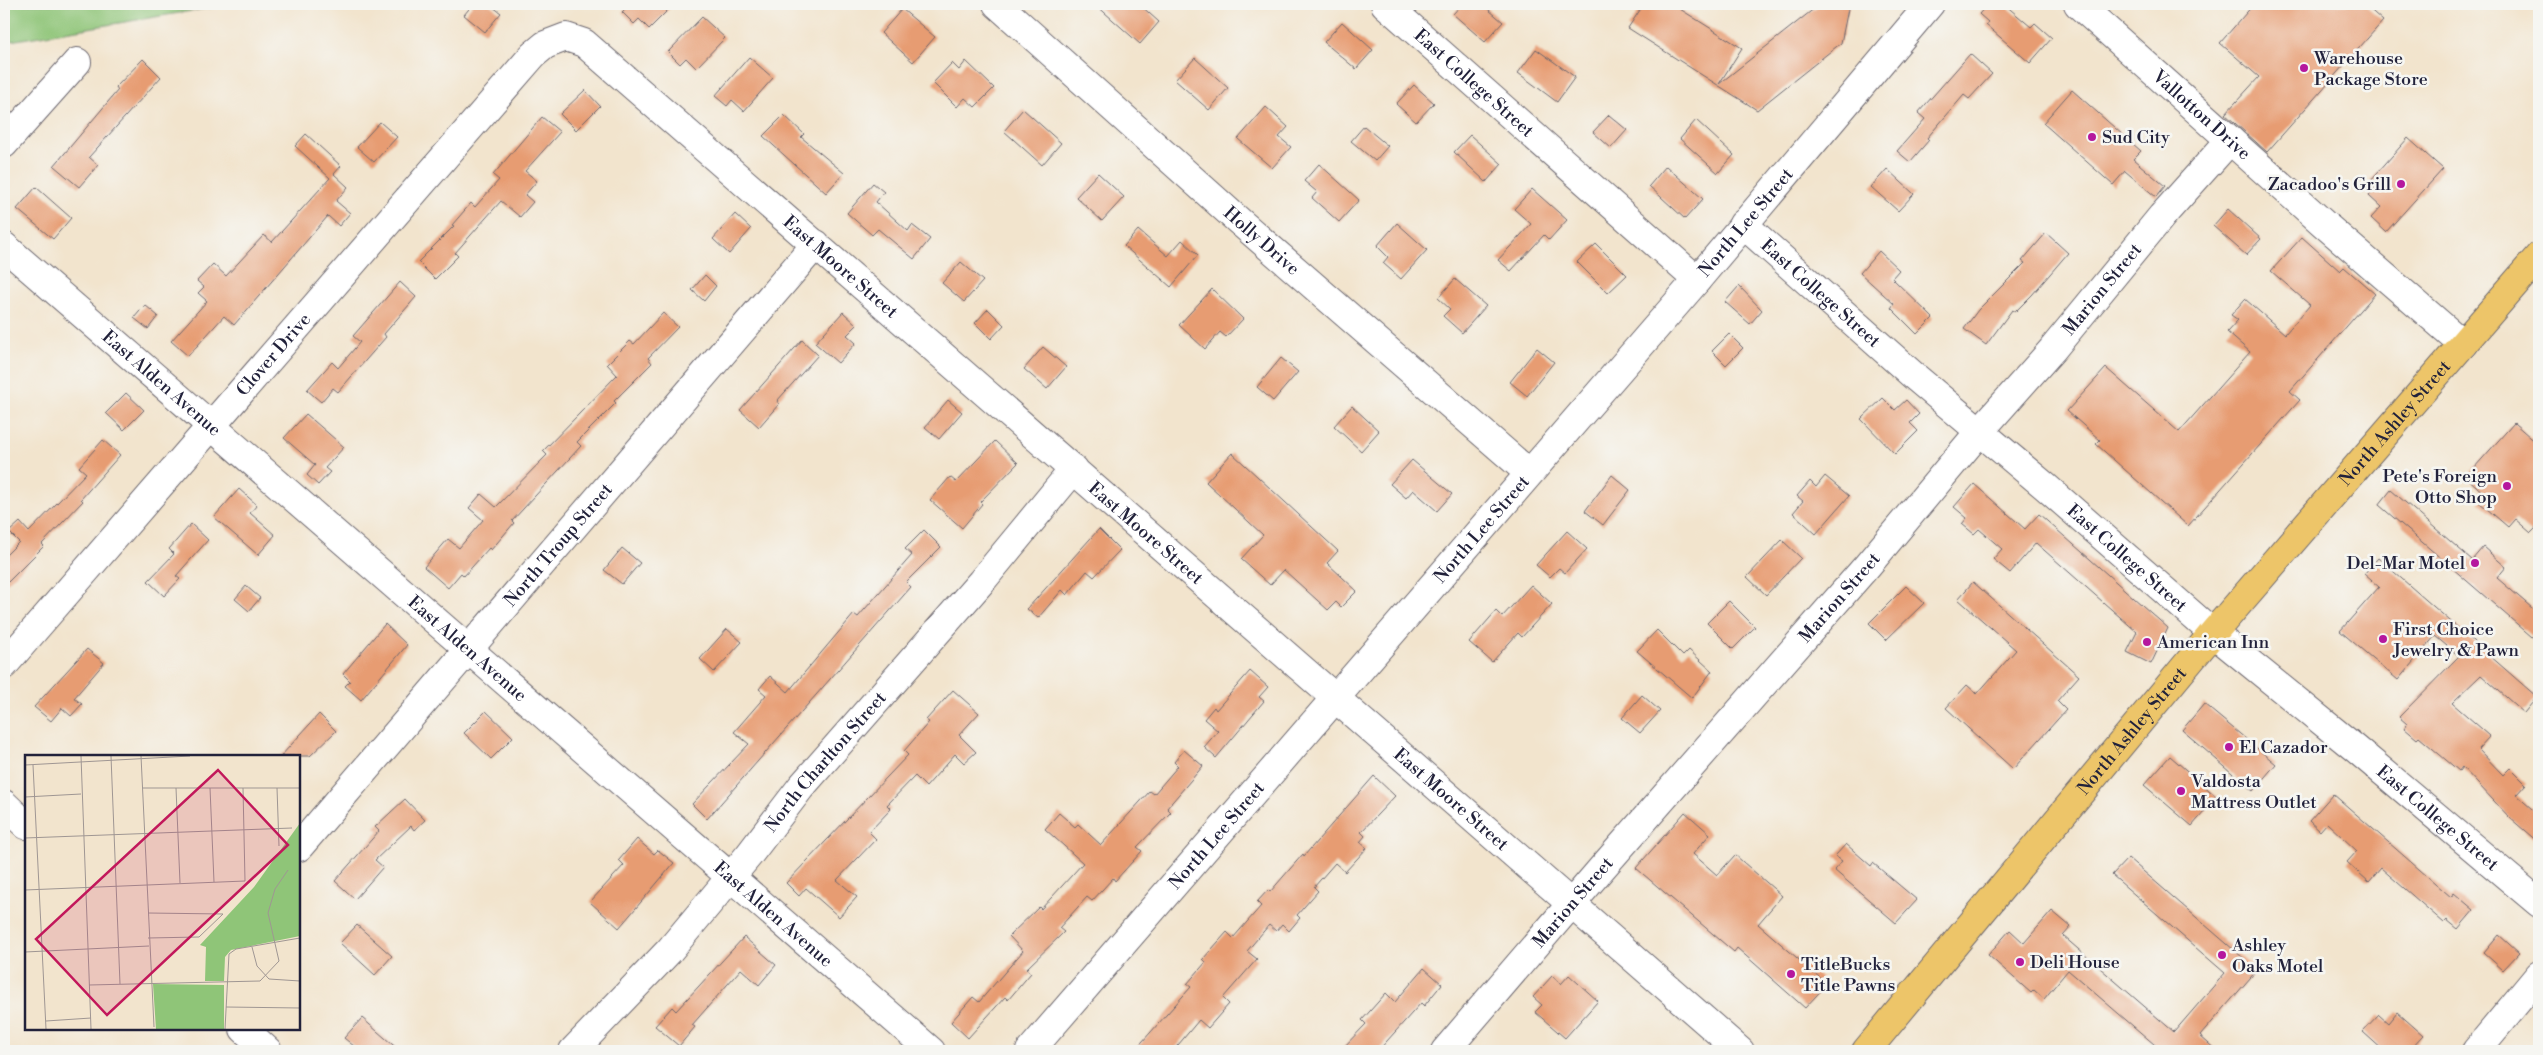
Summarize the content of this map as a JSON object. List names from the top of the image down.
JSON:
{
  "streets": {
    "main road": ["North Ashley Street"],
    "street": [
      "East College Street",
      "Vallotton Drive",
      "North Lee Street",
      "Holly Drive",
      "East Moore Street",
      "Marion Street",
      "Clover Drive",
      "East Alden Avenue",
      "North Troup Street",
      "North Charlton Street"
    ]
  },
  "crossings": [
    ["East College Street", "North Lee Street"],
    ["East College Street", "Marion Street"],
    ["East College Street", "North Ashley Street"],
    ["Vallotton Drive", "Marion Street"],
    ["Vallotton Drive", "North Ashley Street"],
    ["North Lee Street", "Holly Drive"],
    ["North Lee Street", "East Moore Street"],
    ["East Moore Street", "Marion Street"],
    ["East Moore Street", "Clover Drive"],
    ["East Moore Street", "North Troup Street"],
    ["East Moore Street", "North Charlton Street"],
    ["Clover Drive", "East Alden Avenue"],
    ["East Alden Avenue", "North Troup Street"],
    ["East Alden Avenue", "North Charlton Street"]
  ],
  "places": [
    "Warehouse Package Store",
    "Sud City",
    "Zacadoo's Grill",
    "Pete's Foreign Otto Shop",
    "Del-Mar Motel",
    "First Choice Jewelry & Pawn",
    "American Inn",
    "El Cazador",
    "Valdosta Mattress Outlet",
    "Ashley Oaks Motel",
    "Deli House",
    "TitleBucks Title Pawns"
  ]
}
